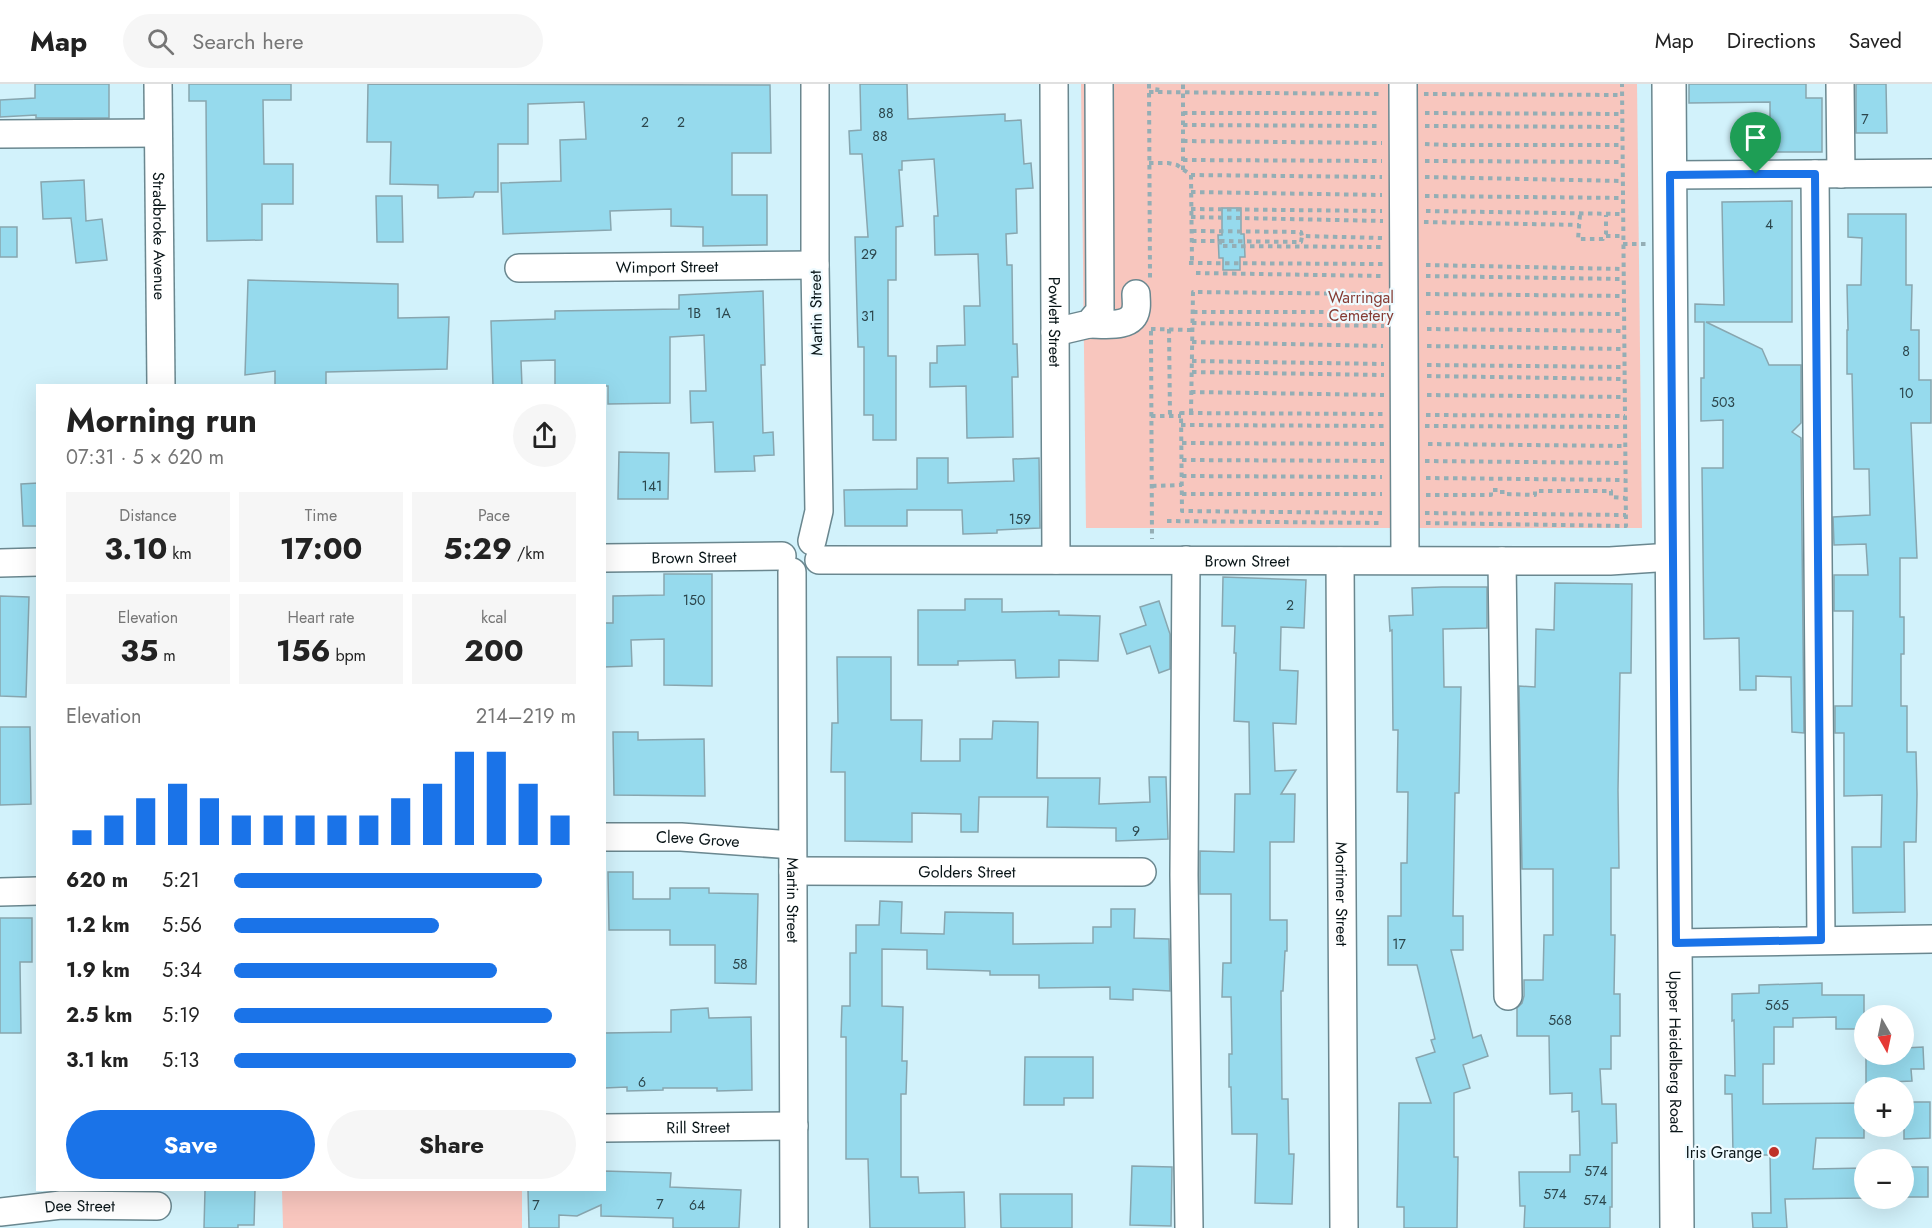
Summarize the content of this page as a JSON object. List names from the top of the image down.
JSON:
{
  "streets": {
    "main road": ["Upper Heidelberg Road"],
    "street": [
      "Stradbroke Avenue",
      "Wimport Street",
      "Martin Street",
      "Powlett Street",
      "Brown Street",
      "Cleve Grove",
      "Golders Street",
      "Mortimer Street",
      "Rill Street",
      "Dee Street"
    ]
  },
  "crossings": [
    ["Wimport Street", "Martin Street"],
    ["Martin Street", "Brown Street"],
    ["Martin Street", "Cleve Grove"],
    ["Martin Street", "Golders Street"],
    ["Martin Street", "Rill Street"],
    ["Powlett Street", "Brown Street"],
    ["Brown Street", "Mortimer Street"],
    ["Brown Street", "Upper Heidelberg Road"],
    ["Cleve Grove", "Golders Street"]
  ],
  "parks": ["Warringal Cemetery"],
  "places": ["Iris Grange"],
  "house_numbers": [
    "88",
    "7",
    "2",
    "2",
    "88",
    "4",
    "29",
    "1B",
    "1A",
    "31",
    "8",
    "10",
    "503",
    "141",
    "159",
    "150",
    "2",
    "9",
    "17",
    "58",
    "565",
    "568",
    "6",
    "574",
    "574",
    "574",
    "7",
    "7",
    "64"
  ],
  "north": "bottom",
  "page": {
    "header": "Map",
    "search": "Search here",
    "nav": ["Map", "Directions", "Saved"],
    "heading": ["Morning run", "07:31 · 5 × 620 m"],
    "stats": [
      ["Distance", "3.10 km"],
      ["Time", "17:00"],
      ["Pace", "5:29 /km"],
      ["Elevation", "35 m"],
      ["Heart rate", "156 bpm"],
      ["kcal", "200"]
    ],
    "chart": ["Elevation", "214–219 m"],
    "list": [
      {
        "name": "620 m",
        "note": "5:21"
      },
      {
        "name": "1.2 km",
        "note": "5:56"
      },
      {
        "name": "1.9 km",
        "note": "5:34"
      },
      {
        "name": "2.5 km",
        "note": "5:19"
      },
      {
        "name": "3.1 km",
        "note": "5:13"
      }
    ],
    "map_buttons": ["+", "−"],
    "buttons": ["Save", "Share"]
  }
}
